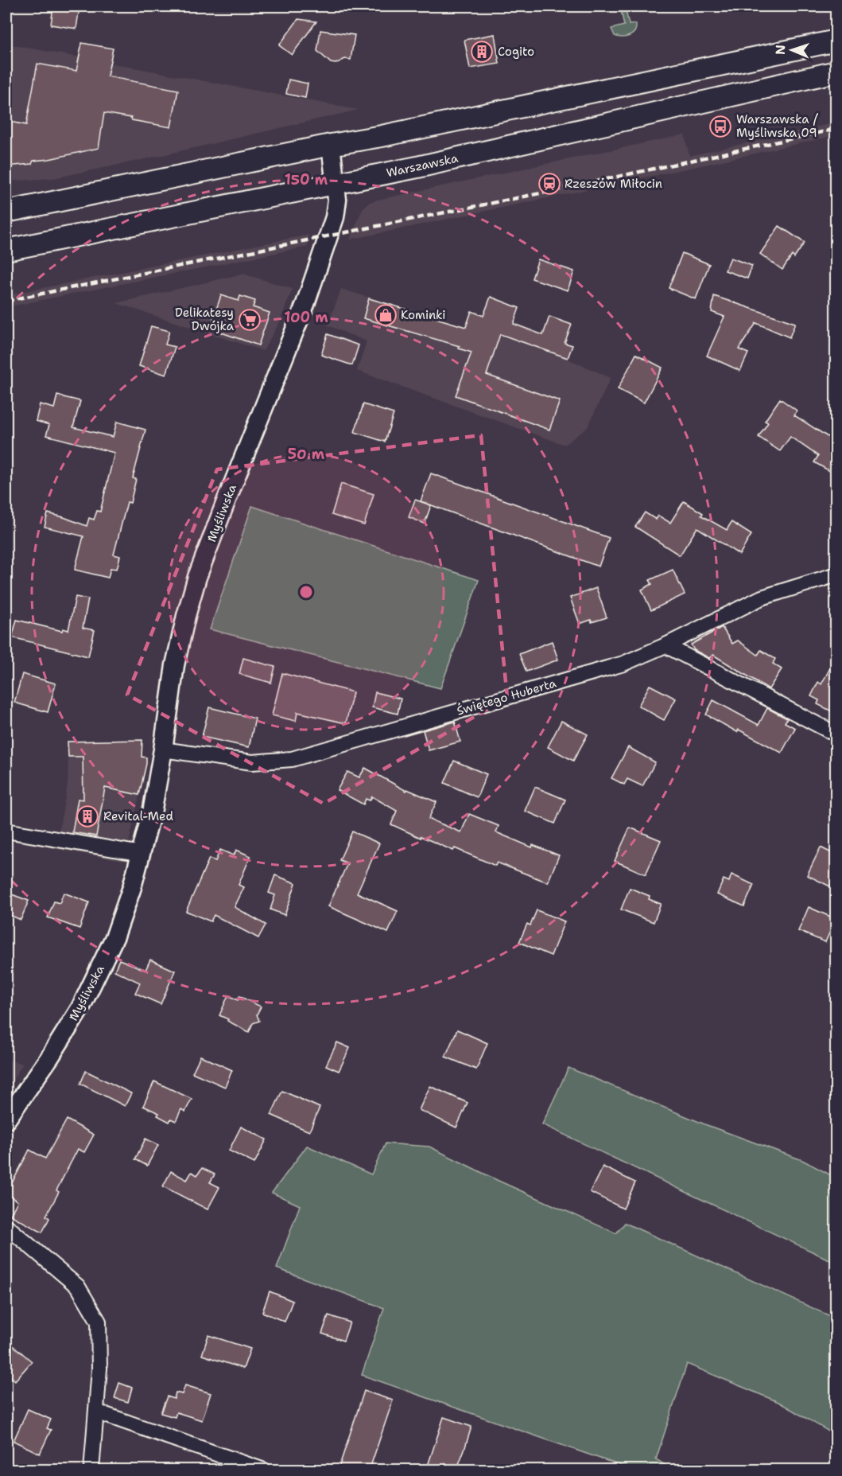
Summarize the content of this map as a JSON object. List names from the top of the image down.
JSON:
{
  "streets": {
    "main road": ["Warszawska"],
    "street": ["Myśliwska", "Świętego Huberta"]
  },
  "crossings": [
    ["Warszawska", "Myśliwska"],
    ["Myśliwska", "Świętego Huberta"]
  ],
  "places": {
    "building": ["Cogito", "Revital-Med"],
    "bus stop": ["Warszawska / Myśliwska 09"],
    "station": ["Rzeszów Miłocin"],
    "shop": ["Kominki"],
    "supermarket": ["Delikatesy Dwójka"]
  },
  "north": "left",
  "rings": ["150 m", "100 m", "50 m"]
}
